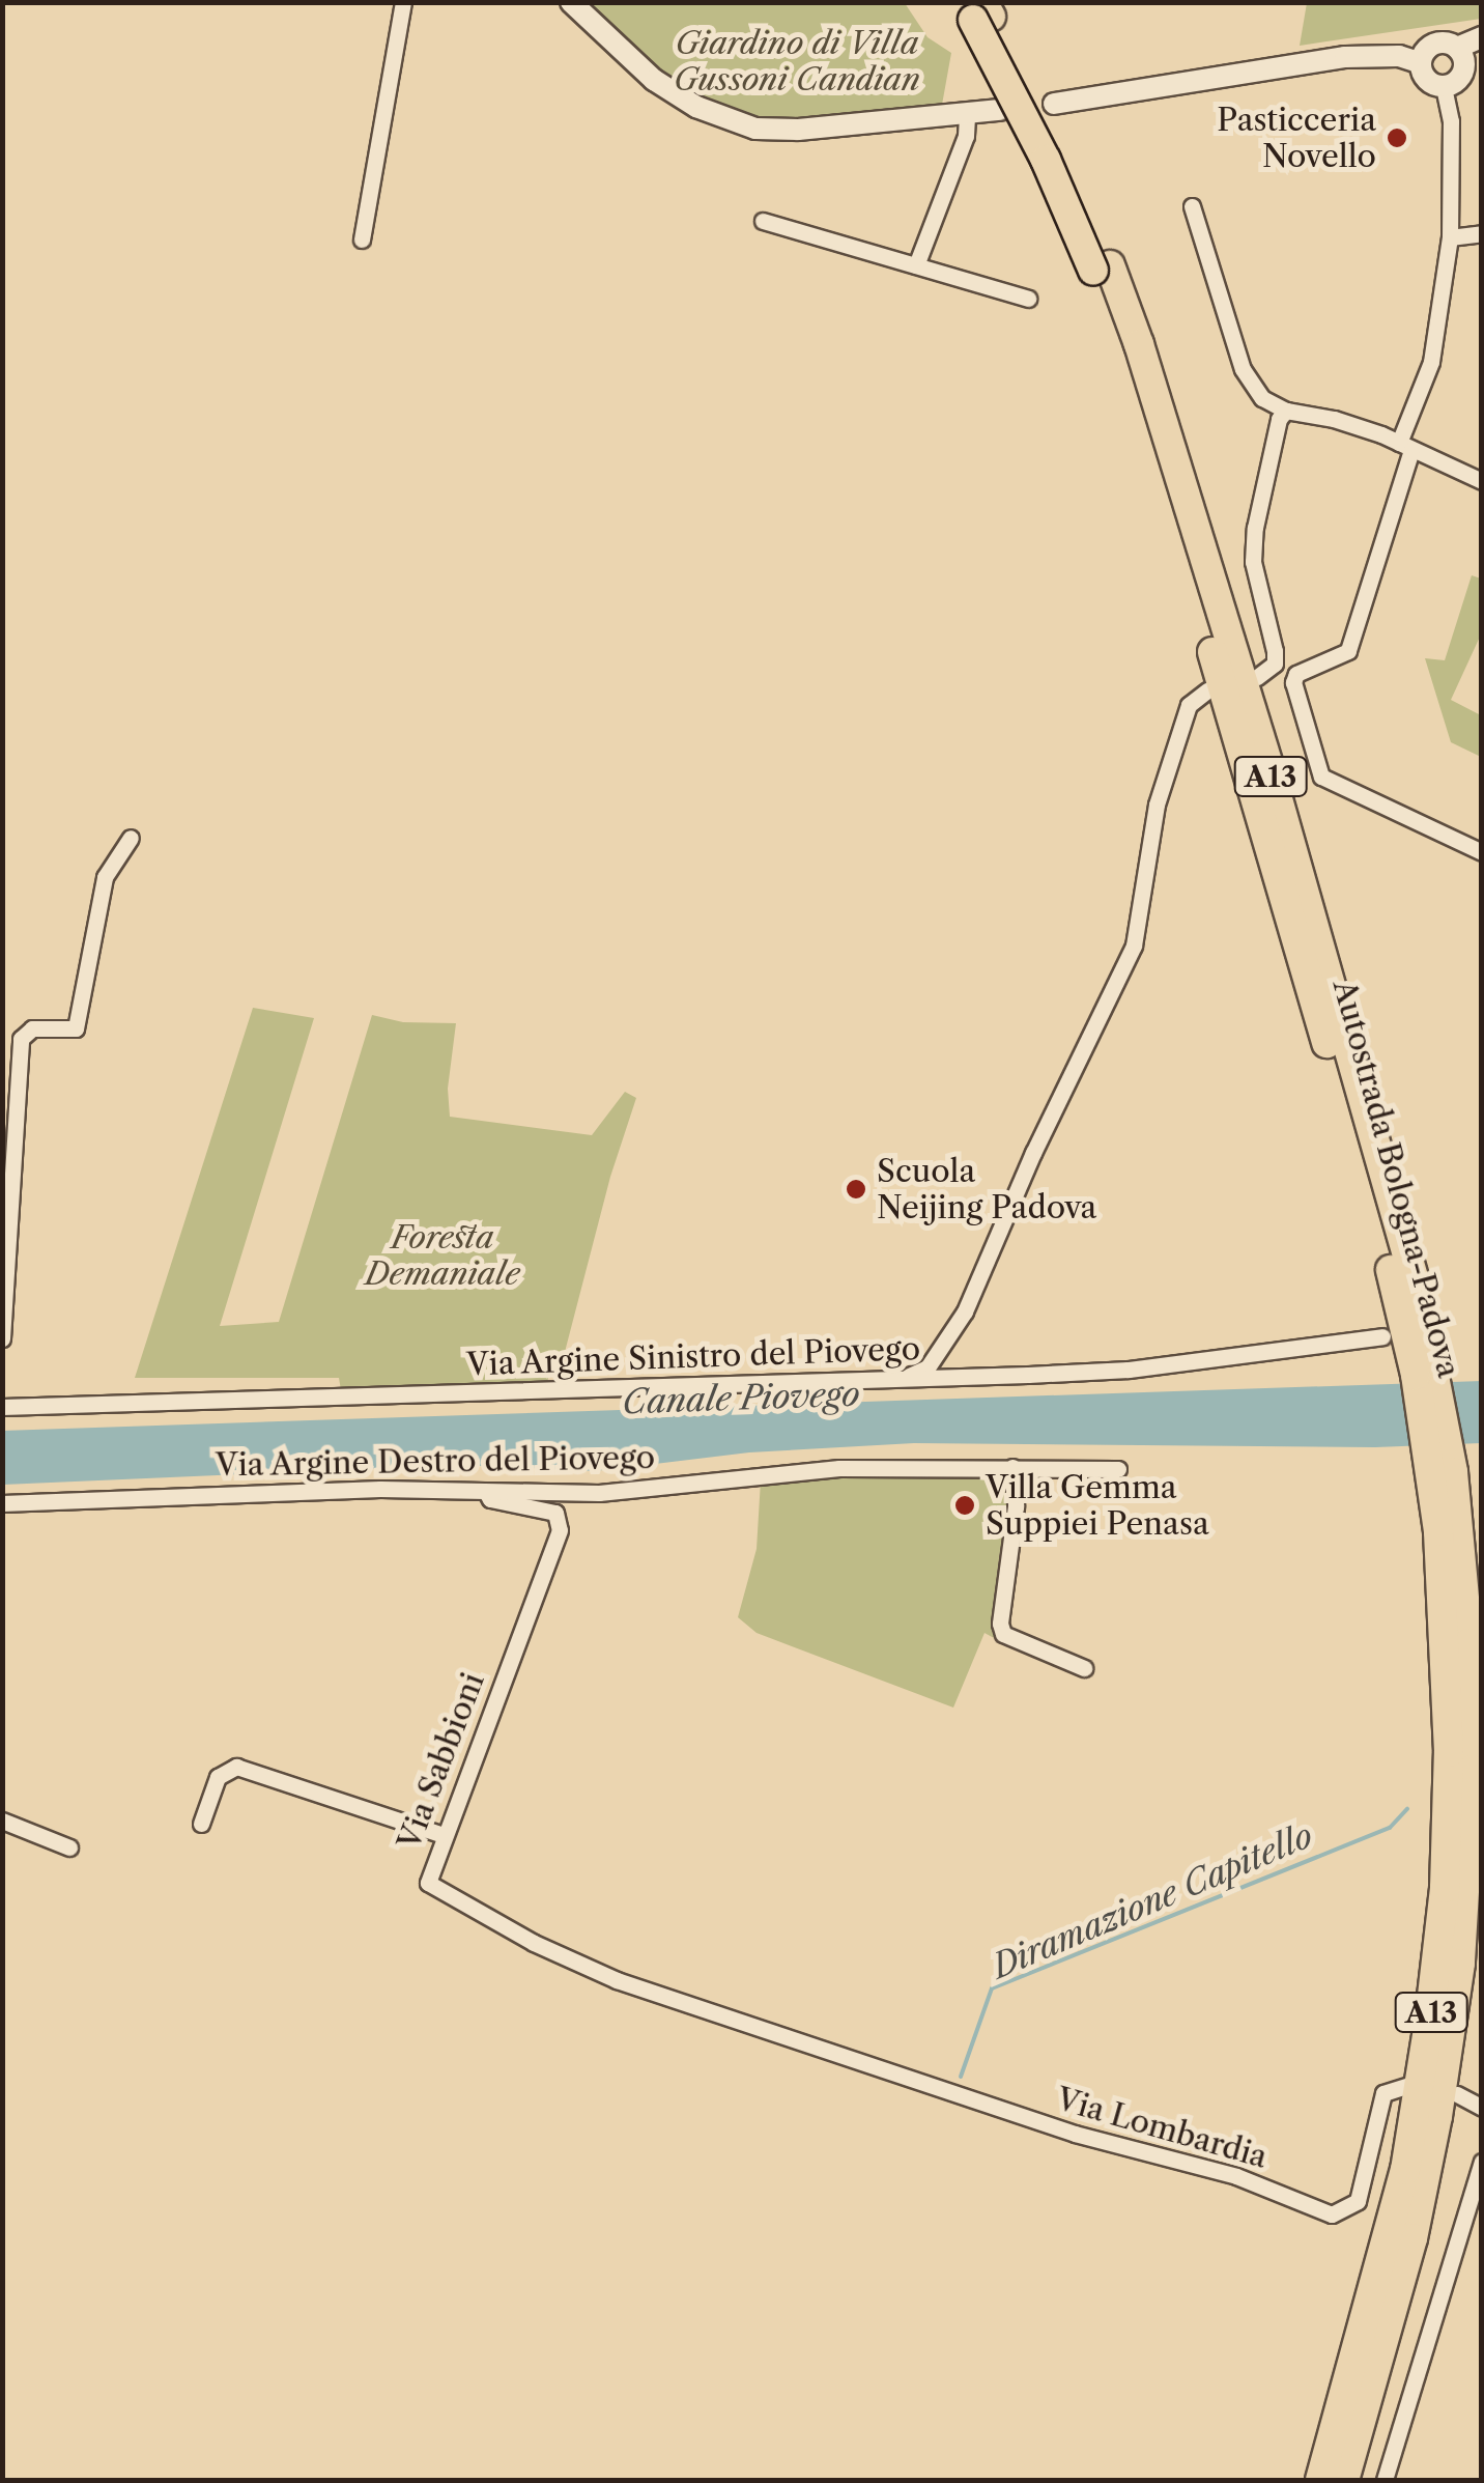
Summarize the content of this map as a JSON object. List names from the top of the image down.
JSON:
{
  "streets": {
    "highway": ["A13", "Autostrada Bologna-Padova"],
    "street": [
      "Via Argine Sinistro del Piovego",
      "Via Argine Destro del Piovego",
      "Via Sabbioni",
      "Via Lombardia"
    ]
  },
  "crossings": [
    ["Via Argine Destro del Piovego", "Via Sabbioni"],
    ["Via Sabbioni", "Via Lombardia"]
  ],
  "water": ["Canale Piovego", "Diramazione Capitello"],
  "parks": ["Giardino di Villa Gussoni Candian", "Foresta Demaniale"],
  "places": ["Pasticceria Novello", "Scuola Neijing Padova", "Villa Gemma Suppiei Penasa"]
}
